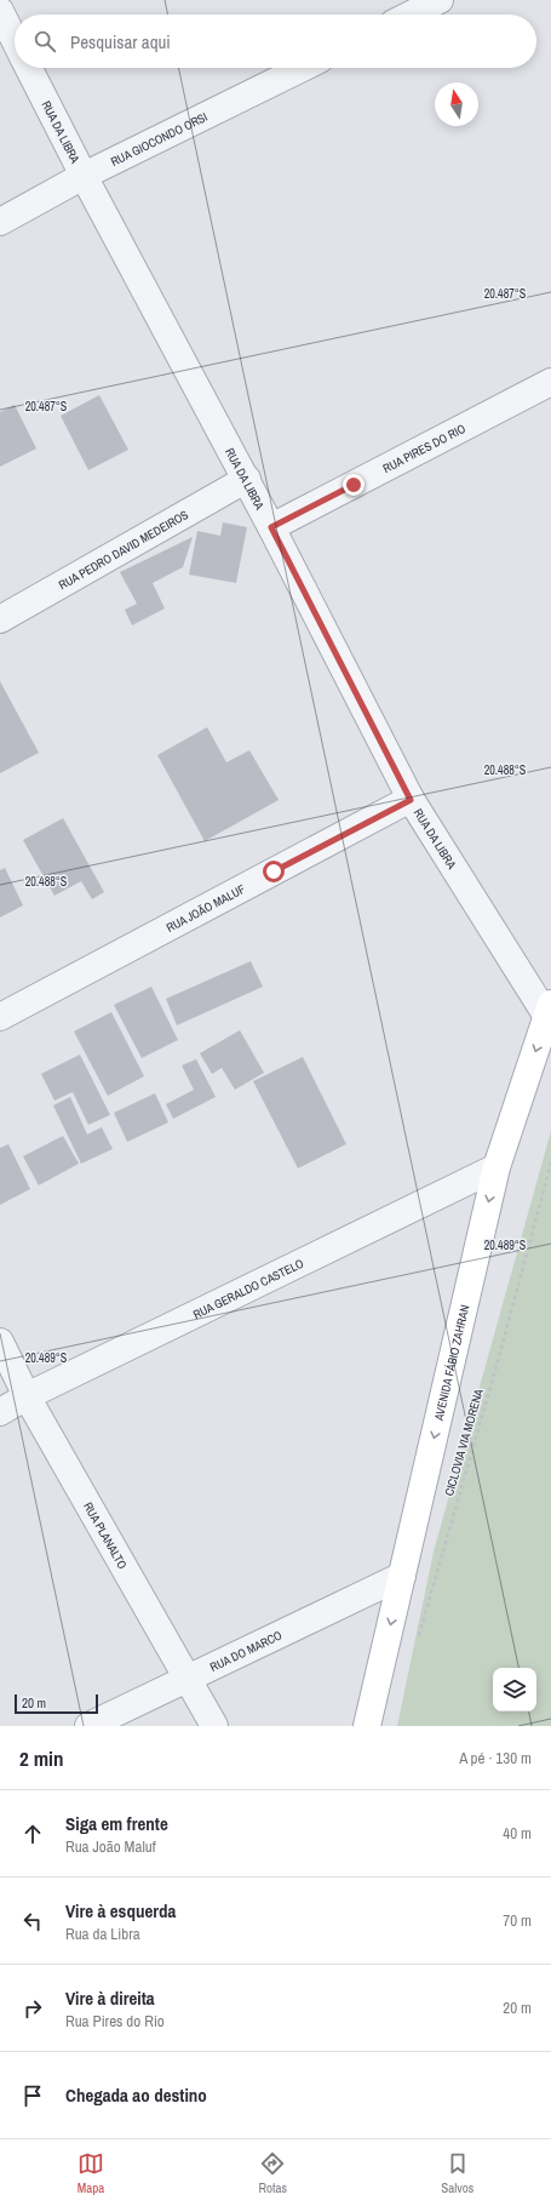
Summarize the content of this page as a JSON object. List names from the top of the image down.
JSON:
{
  "streets": {
    "main road": ["AVENIDA FÁBIO ZAHRAN"],
    "street": [
      "RUA DA LIBRA",
      "RUA GIOCONDO ORSI",
      "RUA PIRES DO RIO",
      "RUA PEDRO DAVID MEDEIROS",
      "RUA JOÃO MALUF",
      "RUA GERALDO CASTELO",
      "RUA PLANALTO",
      "RUA DO MARCO"
    ],
    "path": ["CICLOVIA VIA MORENA"]
  },
  "crossings": [
    ["RUA DA LIBRA", "RUA GIOCONDO ORSI"],
    ["RUA DA LIBRA", "RUA PIRES DO RIO"],
    ["RUA DA LIBRA", "RUA PEDRO DAVID MEDEIROS"],
    ["RUA DA LIBRA", "RUA JOÃO MALUF"],
    ["RUA DA LIBRA", "AVENIDA FÁBIO ZAHRAN"],
    ["RUA GERALDO CASTELO", "AVENIDA FÁBIO ZAHRAN"],
    ["RUA GERALDO CASTELO", "RUA PLANALTO"],
    ["AVENIDA FÁBIO ZAHRAN", "RUA DO MARCO"],
    ["RUA PLANALTO", "RUA DO MARCO"]
  ],
  "one_way": ["AVENIDA FÁBIO ZAHRAN"],
  "scale_bar": "20 m",
  "north": "top",
  "page": {
    "search": "Pesquisar aqui",
    "scale": "20 m",
    "heading": ["2 min", "A pé · 130 m"],
    "list": [
      ["Siga em frente", "Rua João Maluf", "40 m"],
      ["Vire à esquerda", "Rua da Libra", "70 m"],
      ["Vire à direita", "Rua Pires do Rio", "20 m"],
      "Chegada ao destino"
    ],
    "nav": ["Mapa", "Rotas", "Salvos"]
  },
  "coordinates": ["20.487°S", "20.488°S", "20.489°S"]
}
